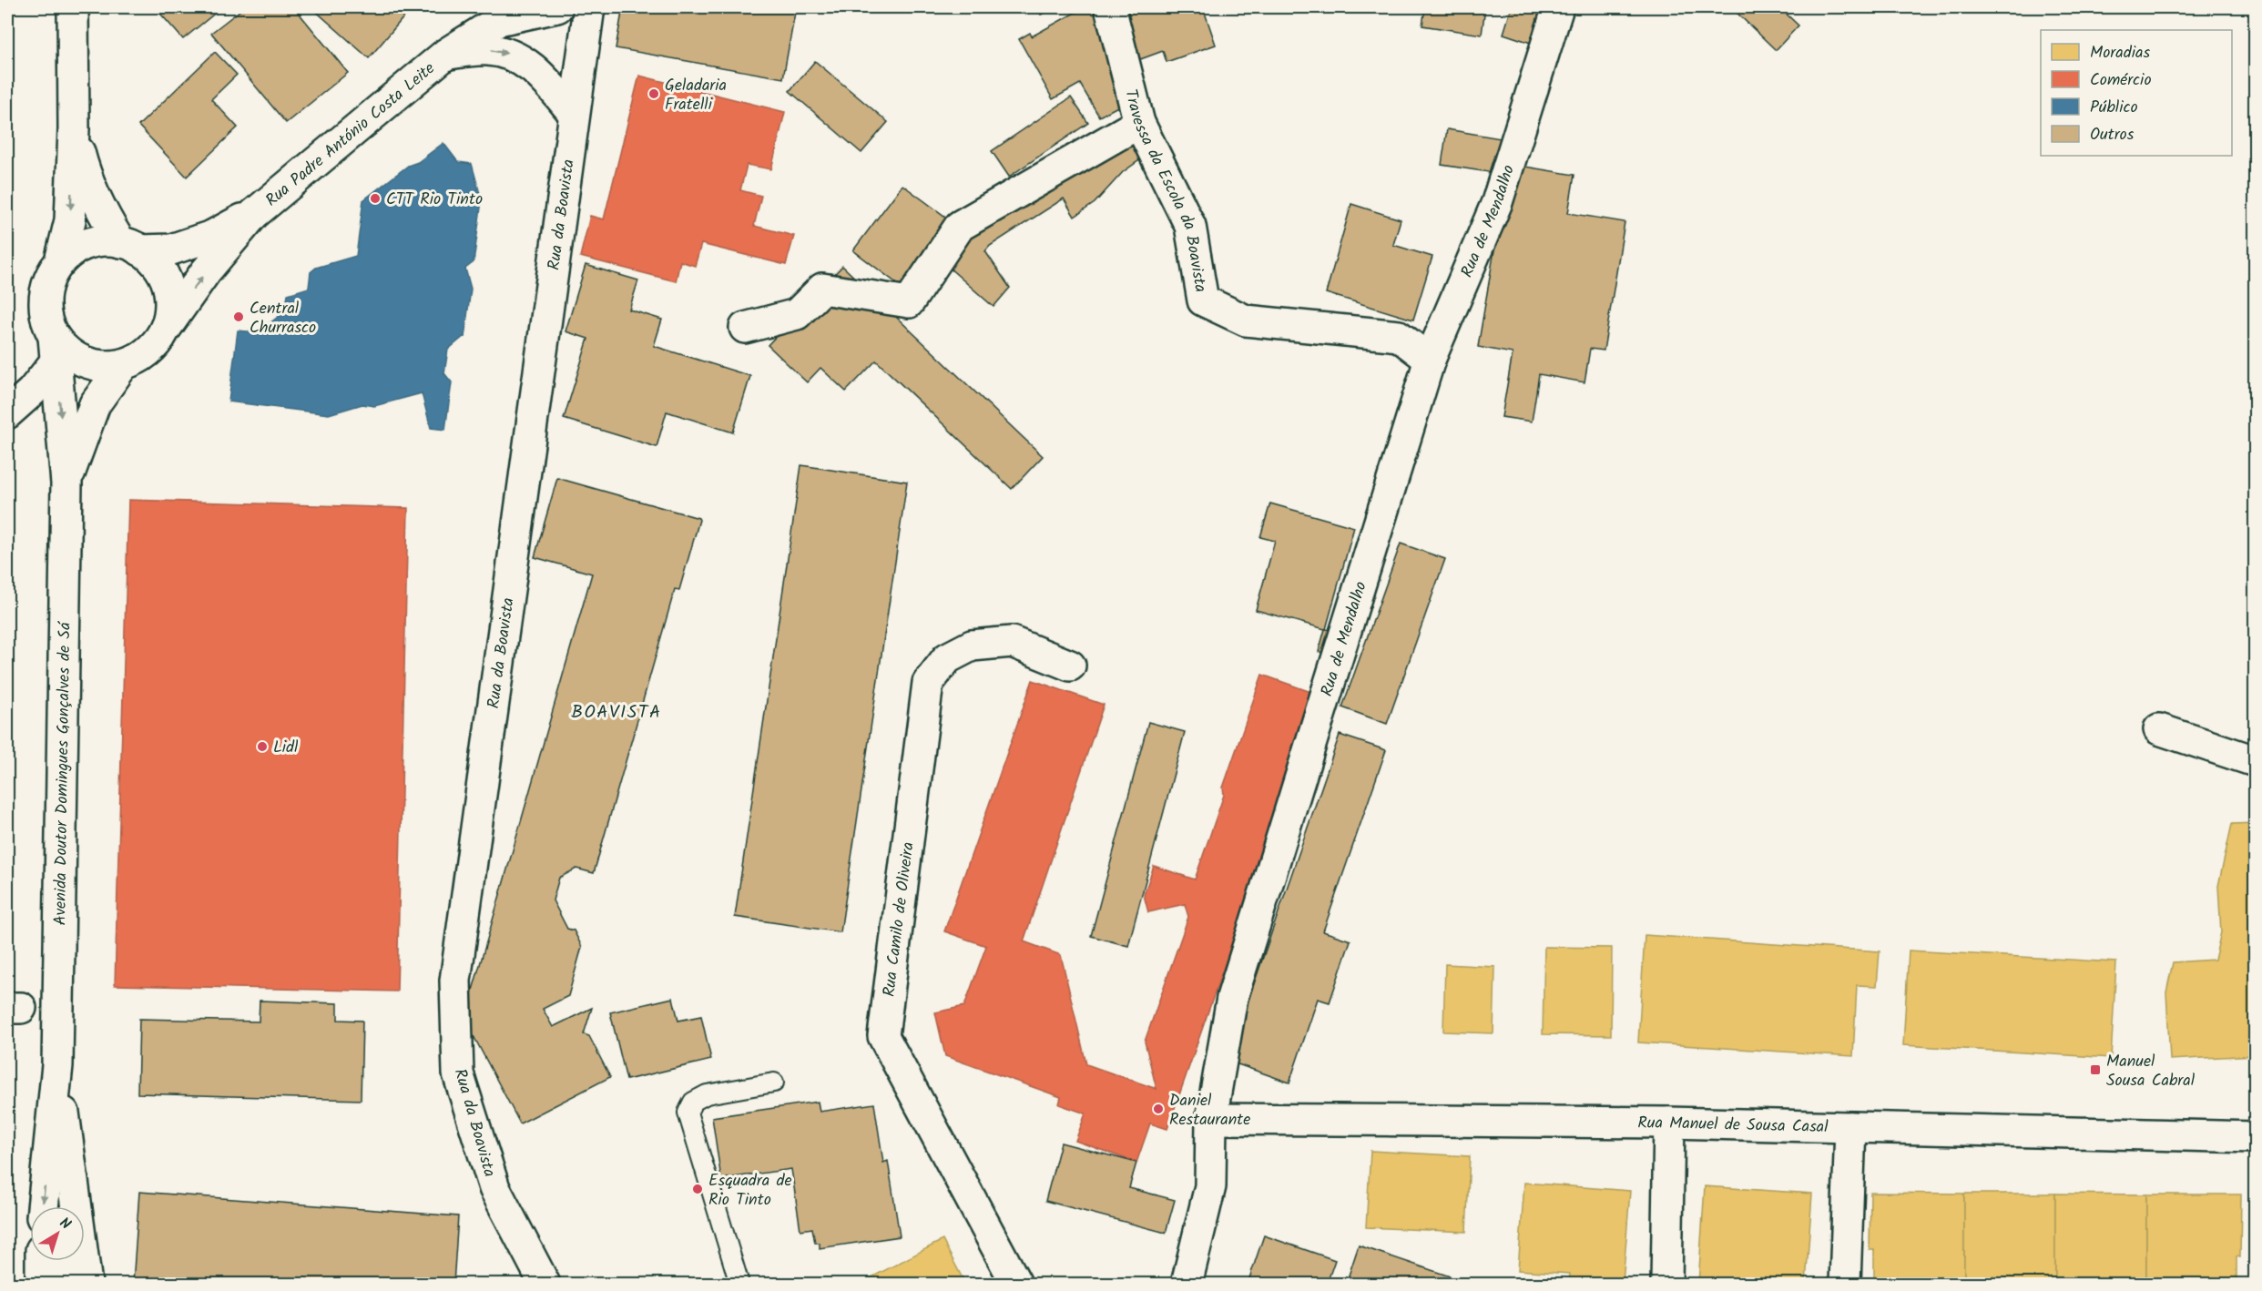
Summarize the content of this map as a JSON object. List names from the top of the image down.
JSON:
{
  "streets": {
    "street": [
      "Rua Padre António Costa Leite",
      "Travessa da Escola da Boavista",
      "Rua da Boavista",
      "Rua de Mendalho",
      "Avenida Doutor Domingues Gonçalves de Sá",
      "Rua Camilo de Oliveira",
      "Rua Manuel de Sousa Casal"
    ]
  },
  "crossings": [
    ["Rua Padre António Costa Leite", "Rua da Boavista"],
    ["Rua Padre António Costa Leite", "Avenida Doutor Domingues Gonçalves de Sá"],
    ["Travessa da Escola da Boavista", "Rua de Mendalho"],
    ["Rua de Mendalho", "Rua Manuel de Sousa Casal"]
  ],
  "districts": ["BOAVISTA"],
  "places": {
    "other": [
      "Geladaria Fratelli",
      "CTT Rio Tinto",
      "Central Churrasco",
      "Lidl",
      "Daniel Restaurante",
      "Esquadra de Rio Tinto"
    ],
    "transit": ["Manuel Sousa Cabral"]
  },
  "legend": [
    "Moradias",
    "Comércio",
    "Público",
    "Outros"
  ],
  "north": "top right"
}
